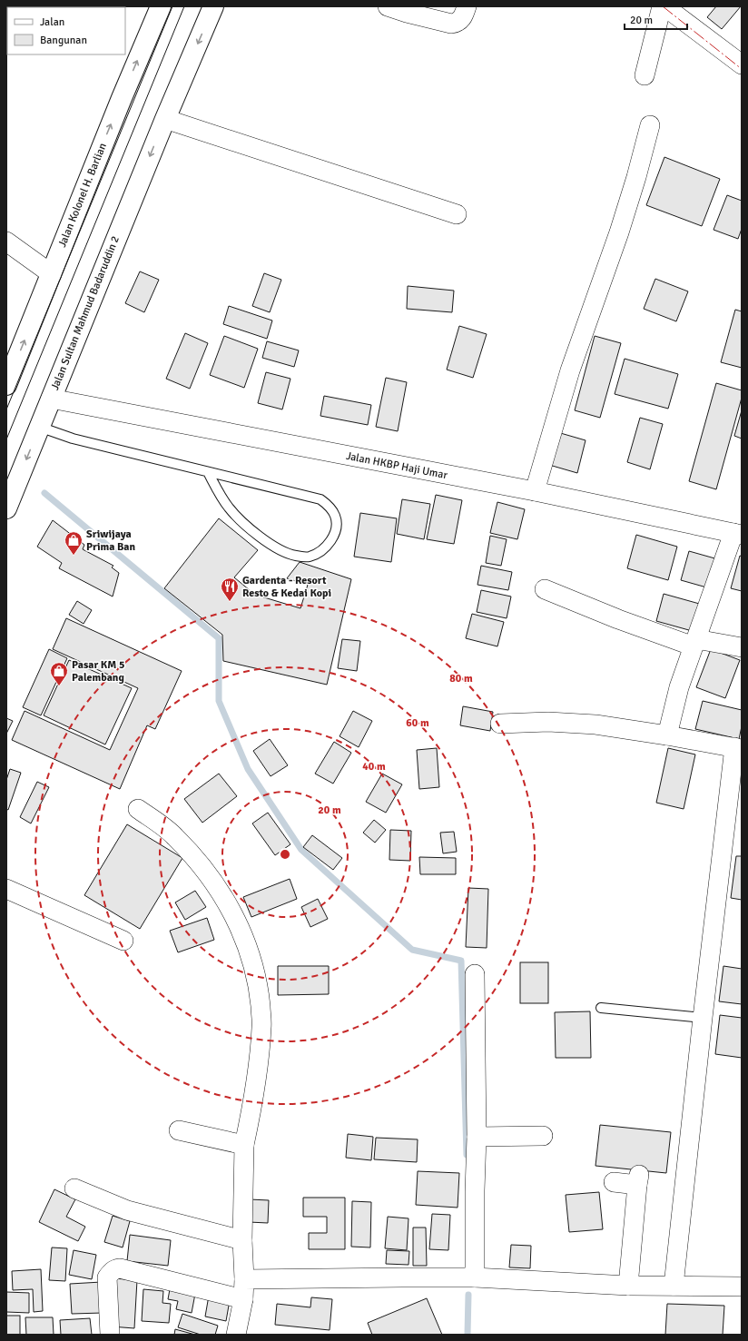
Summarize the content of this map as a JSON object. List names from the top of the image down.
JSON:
{
  "streets": {
    "highway": ["Jalan Kolonel H. Barlian", "Jalan Sultan Mahmud Badaruddin 2"],
    "street": ["Jalan HKBP Haji Umar"]
  },
  "crossings": [
    ["Jalan Sultan Mahmud Badaruddin 2", "Jalan HKBP Haji Umar"]
  ],
  "one_way": ["Jalan Kolonel H. Barlian", "Jalan Sultan Mahmud Badaruddin 2"],
  "places": {
    "shop": ["Sriwijaya Prima Ban", "Pasar KM 5 Palembang"],
    "restaurant": ["Gardenta - Resort Resto & Kedai Kopi"]
  },
  "legend": ["Jalan", "Bangunan"],
  "scale_bar": "20 m",
  "rings": [
    "80 m",
    "60 m",
    "40 m",
    "20 m"
  ]
}
